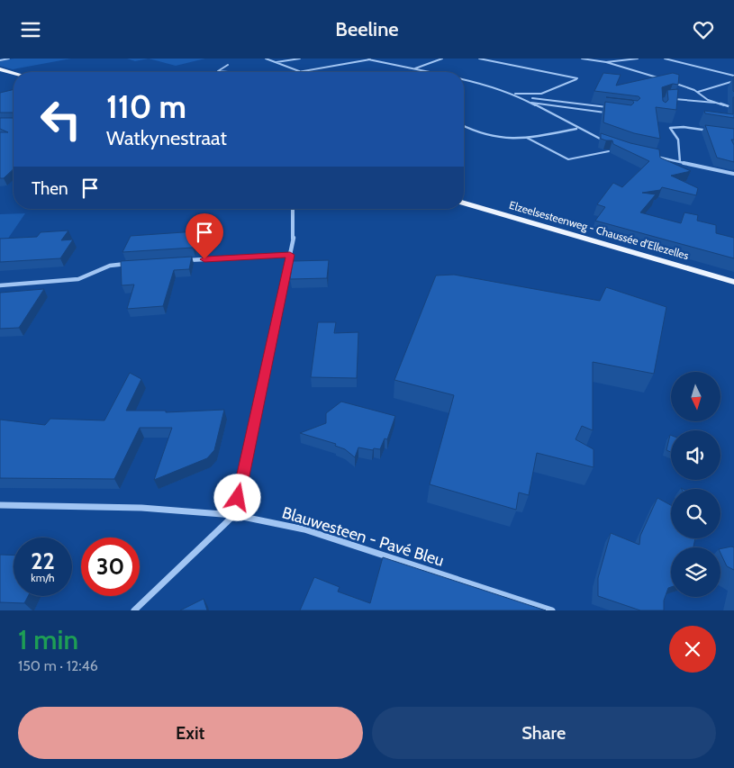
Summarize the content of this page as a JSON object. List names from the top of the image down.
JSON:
{
  "streets": {
    "main road": ["Elzeelsesteenweg - Chaussée d'Ellezelles"],
    "street": ["Blauwesteen - Pavé Bleu"]
  },
  "north": "bottom",
  "page": {
    "header": "Beeline",
    "turn": ["110 m", "Watkynestraat"],
    "then": "Then",
    "speed": "22 km/h",
    "limit": "30",
    "heading": ["1 min", "150 m · 12:46"],
    "buttons": ["Exit", "Share"]
  }
}
